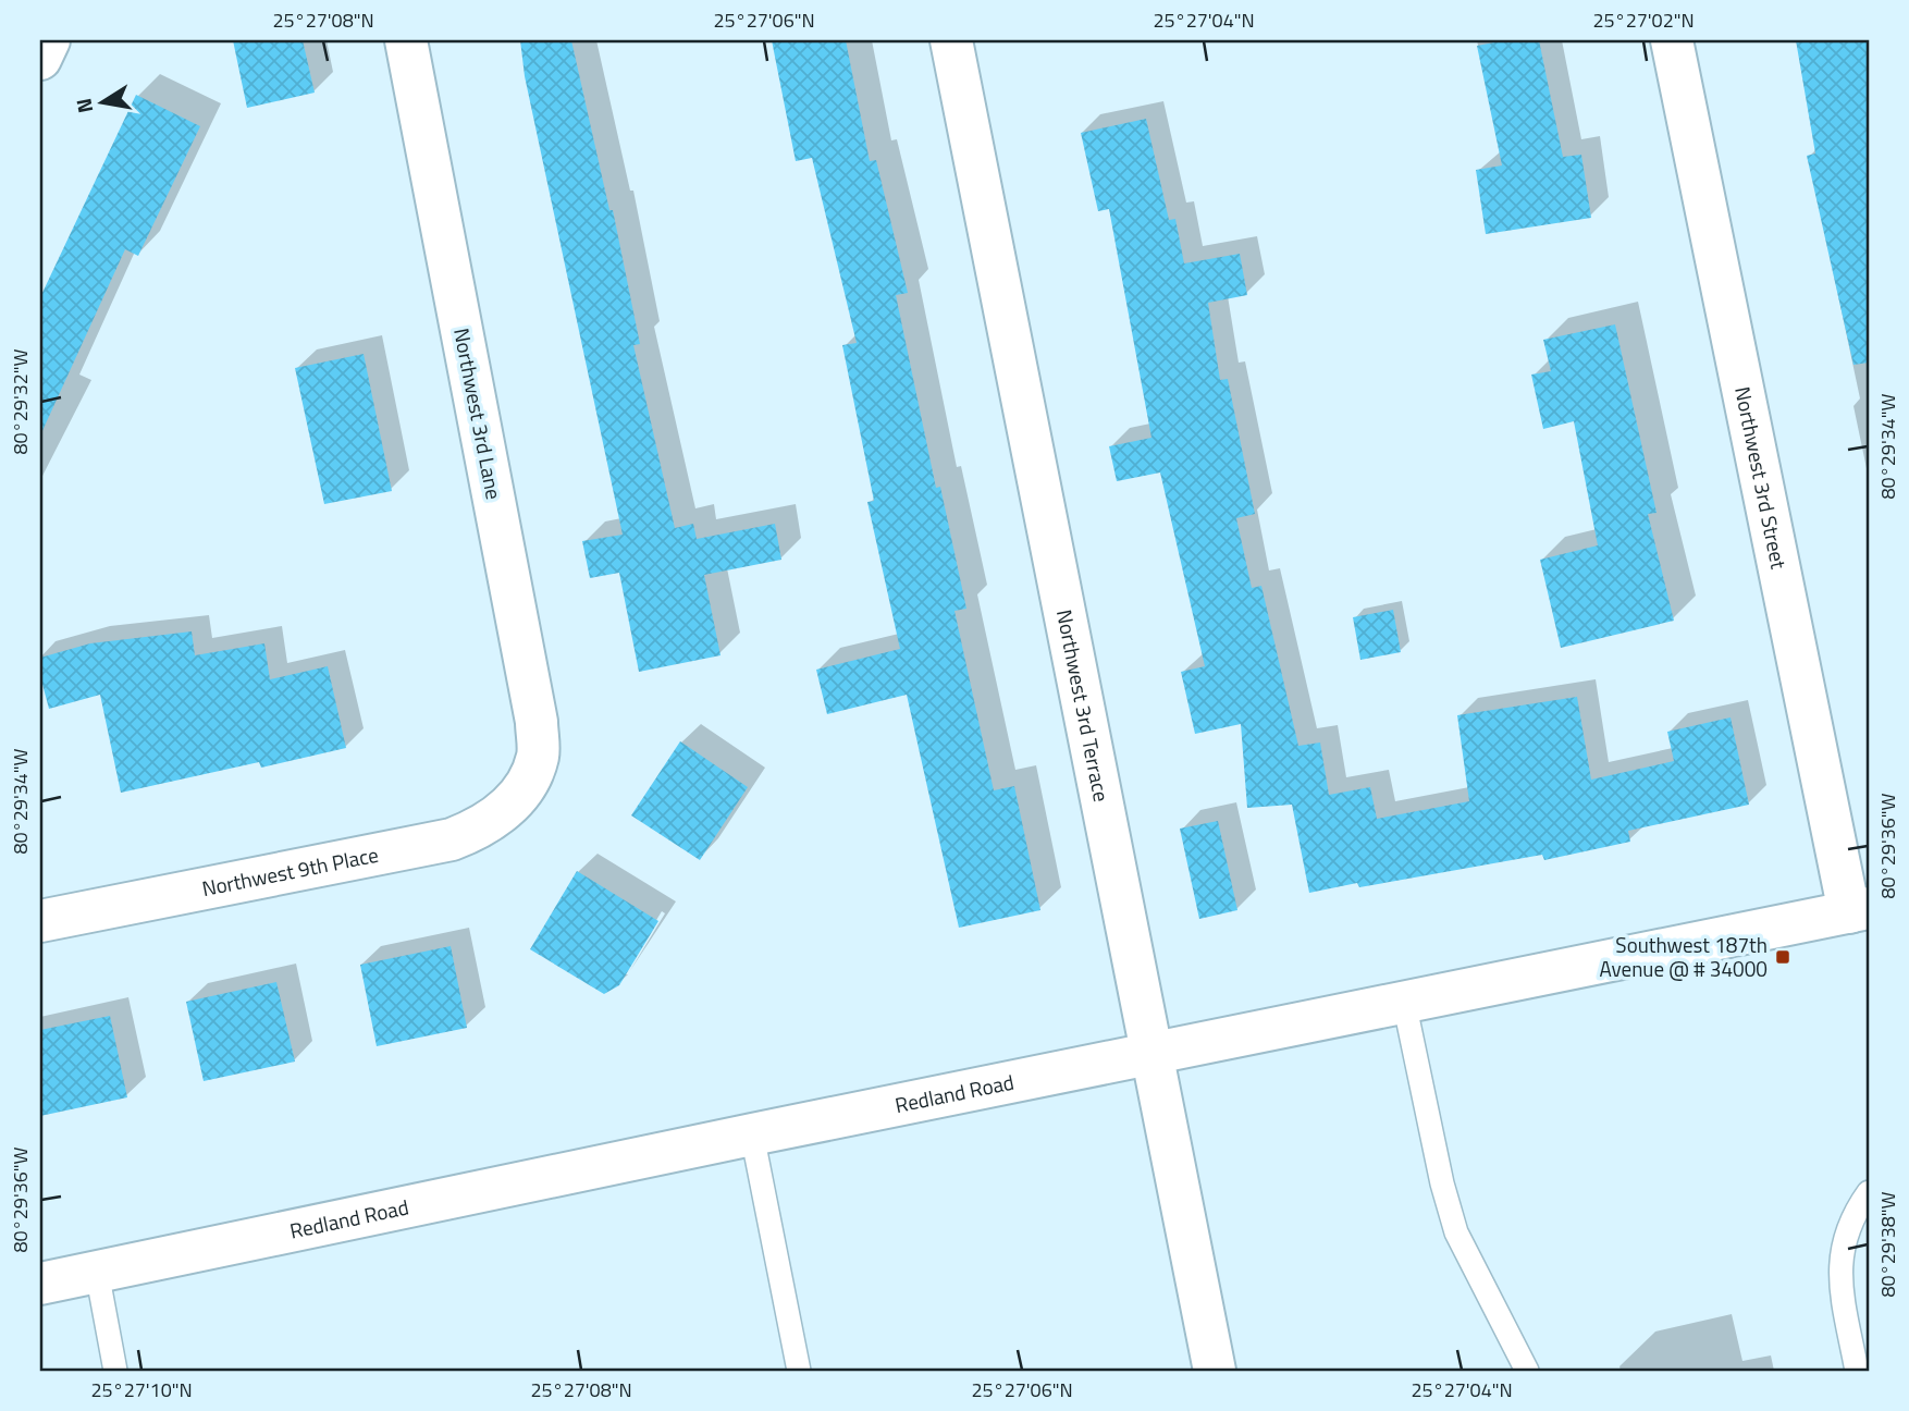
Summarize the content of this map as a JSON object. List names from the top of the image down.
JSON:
{
  "streets": {
    "street": [
      "Northwest 3rd Lane",
      "Northwest 3rd Street",
      "Northwest 3rd Terrace",
      "Northwest 9th Place",
      "Redland Road"
    ]
  },
  "crossings": [
    ["Northwest 3rd Lane", "Northwest 9th Place"],
    ["Northwest 3rd Street", "Redland Road"],
    ["Northwest 3rd Terrace", "Redland Road"]
  ],
  "places": {
    "transit": ["Southwest 187th Avenue @ # 34000"]
  },
  "north": "left",
  "coordinates": [
    "25°27'08\"N",
    "25°27'06\"N",
    "25°27'04\"N",
    "25°27'02\"N",
    "80°29'32\"W",
    "80°29'34\"W",
    "80°29'36\"W",
    "80°29'38\"W",
    "25°27'10\"N"
  ]
}
